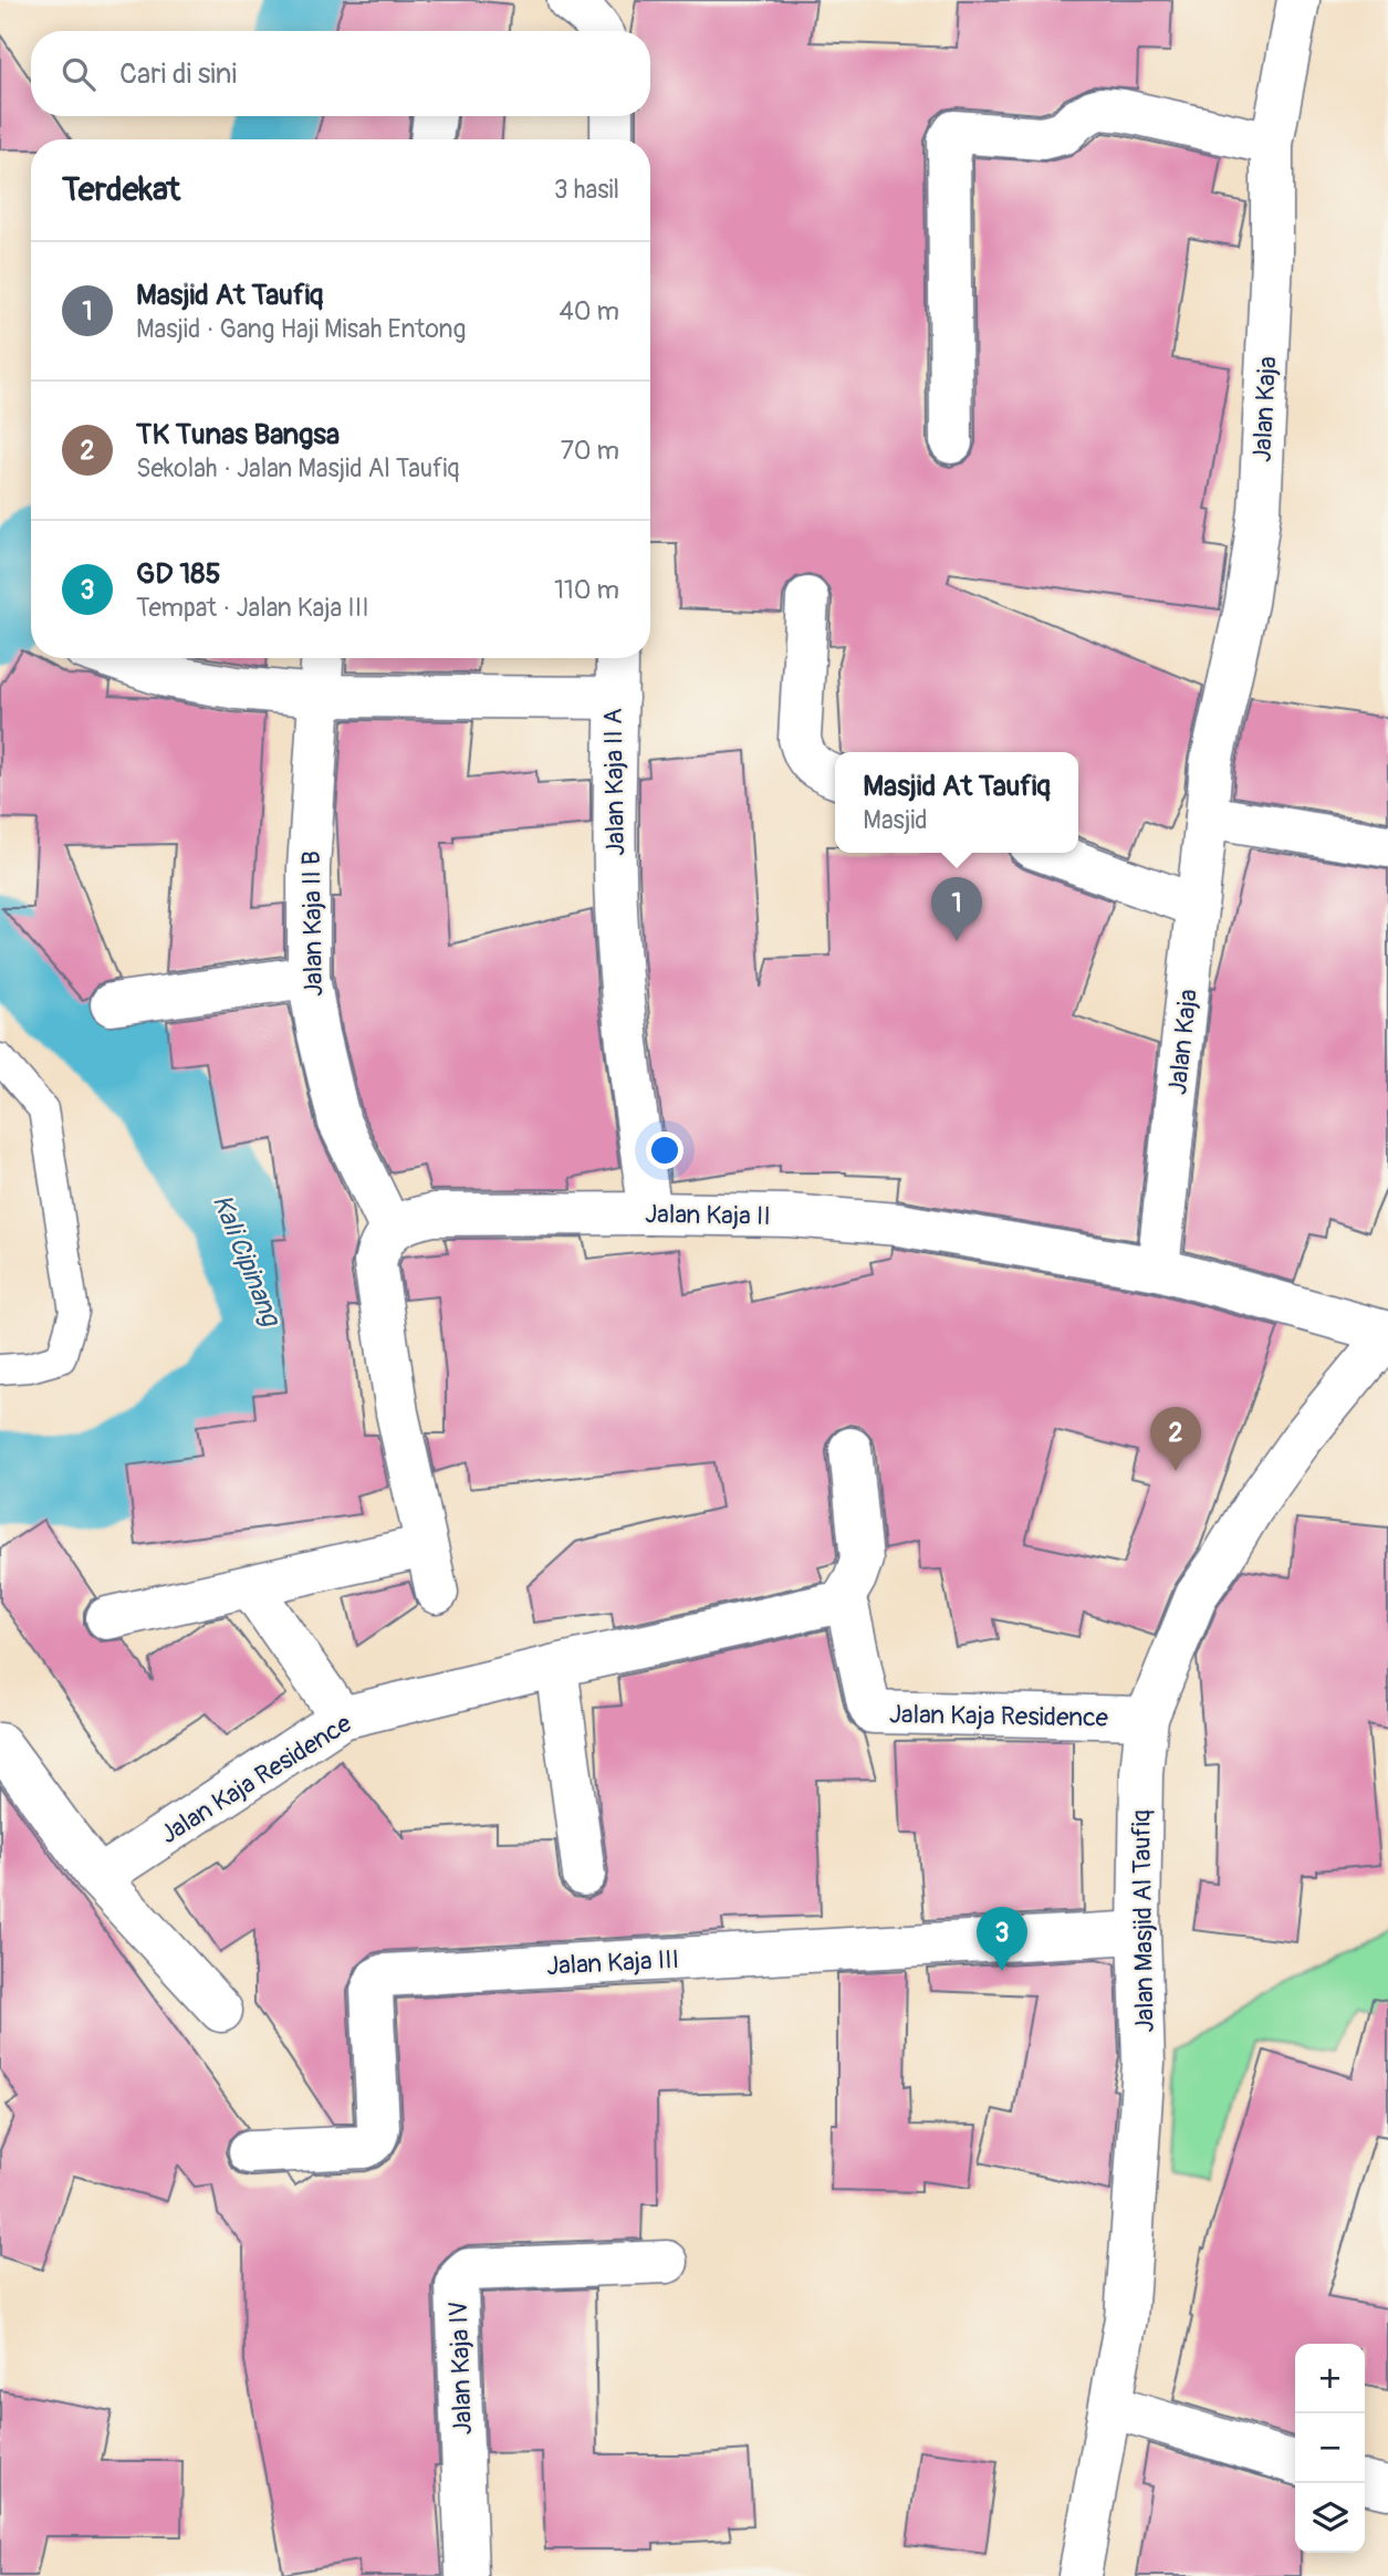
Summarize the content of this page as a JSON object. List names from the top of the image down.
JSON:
{
  "streets": {
    "street": [
      "Jalan Kaja",
      "Jalan Kaja II A",
      "Jalan Kaja II B",
      "Jalan Kaja II",
      "Jalan Kaja Residence",
      "Jalan Masjid Al Taufiq",
      "Jalan Kaja III",
      "Jalan Kaja IV"
    ]
  },
  "crossings": [
    ["Jalan Kaja", "Jalan Kaja II"],
    ["Jalan Kaja II A", "Jalan Kaja II B"],
    ["Jalan Kaja II A", "Jalan Kaja II"],
    ["Jalan Kaja II B", "Jalan Kaja II"],
    ["Jalan Kaja II", "Jalan Masjid Al Taufiq"],
    ["Jalan Kaja Residence", "Jalan Masjid Al Taufiq"],
    ["Jalan Masjid Al Taufiq", "Jalan Kaja III"]
  ],
  "water": ["Kali Cipinang"],
  "page": {
    "search": "Cari di sini",
    "heading": ["Terdekat", "3 hasil"],
    "list": [
      {
        "mark": "1",
        "name": "Masjid At Taufiq",
        "note": "Masjid · Gang Haji Misah Entong",
        "value": "40 m"
      },
      {
        "mark": "2",
        "name": "TK Tunas Bangsa",
        "note": "Sekolah · Jalan Masjid Al Taufiq",
        "value": "70 m"
      },
      {
        "mark": "3",
        "name": "GD 185",
        "note": "Tempat · Jalan Kaja III",
        "value": "110 m"
      }
    ],
    "popup": ["Masjid At Taufiq", "Masjid"],
    "pins": ["1", "2", "3"],
    "map_buttons": ["+", "−"]
  }
}
